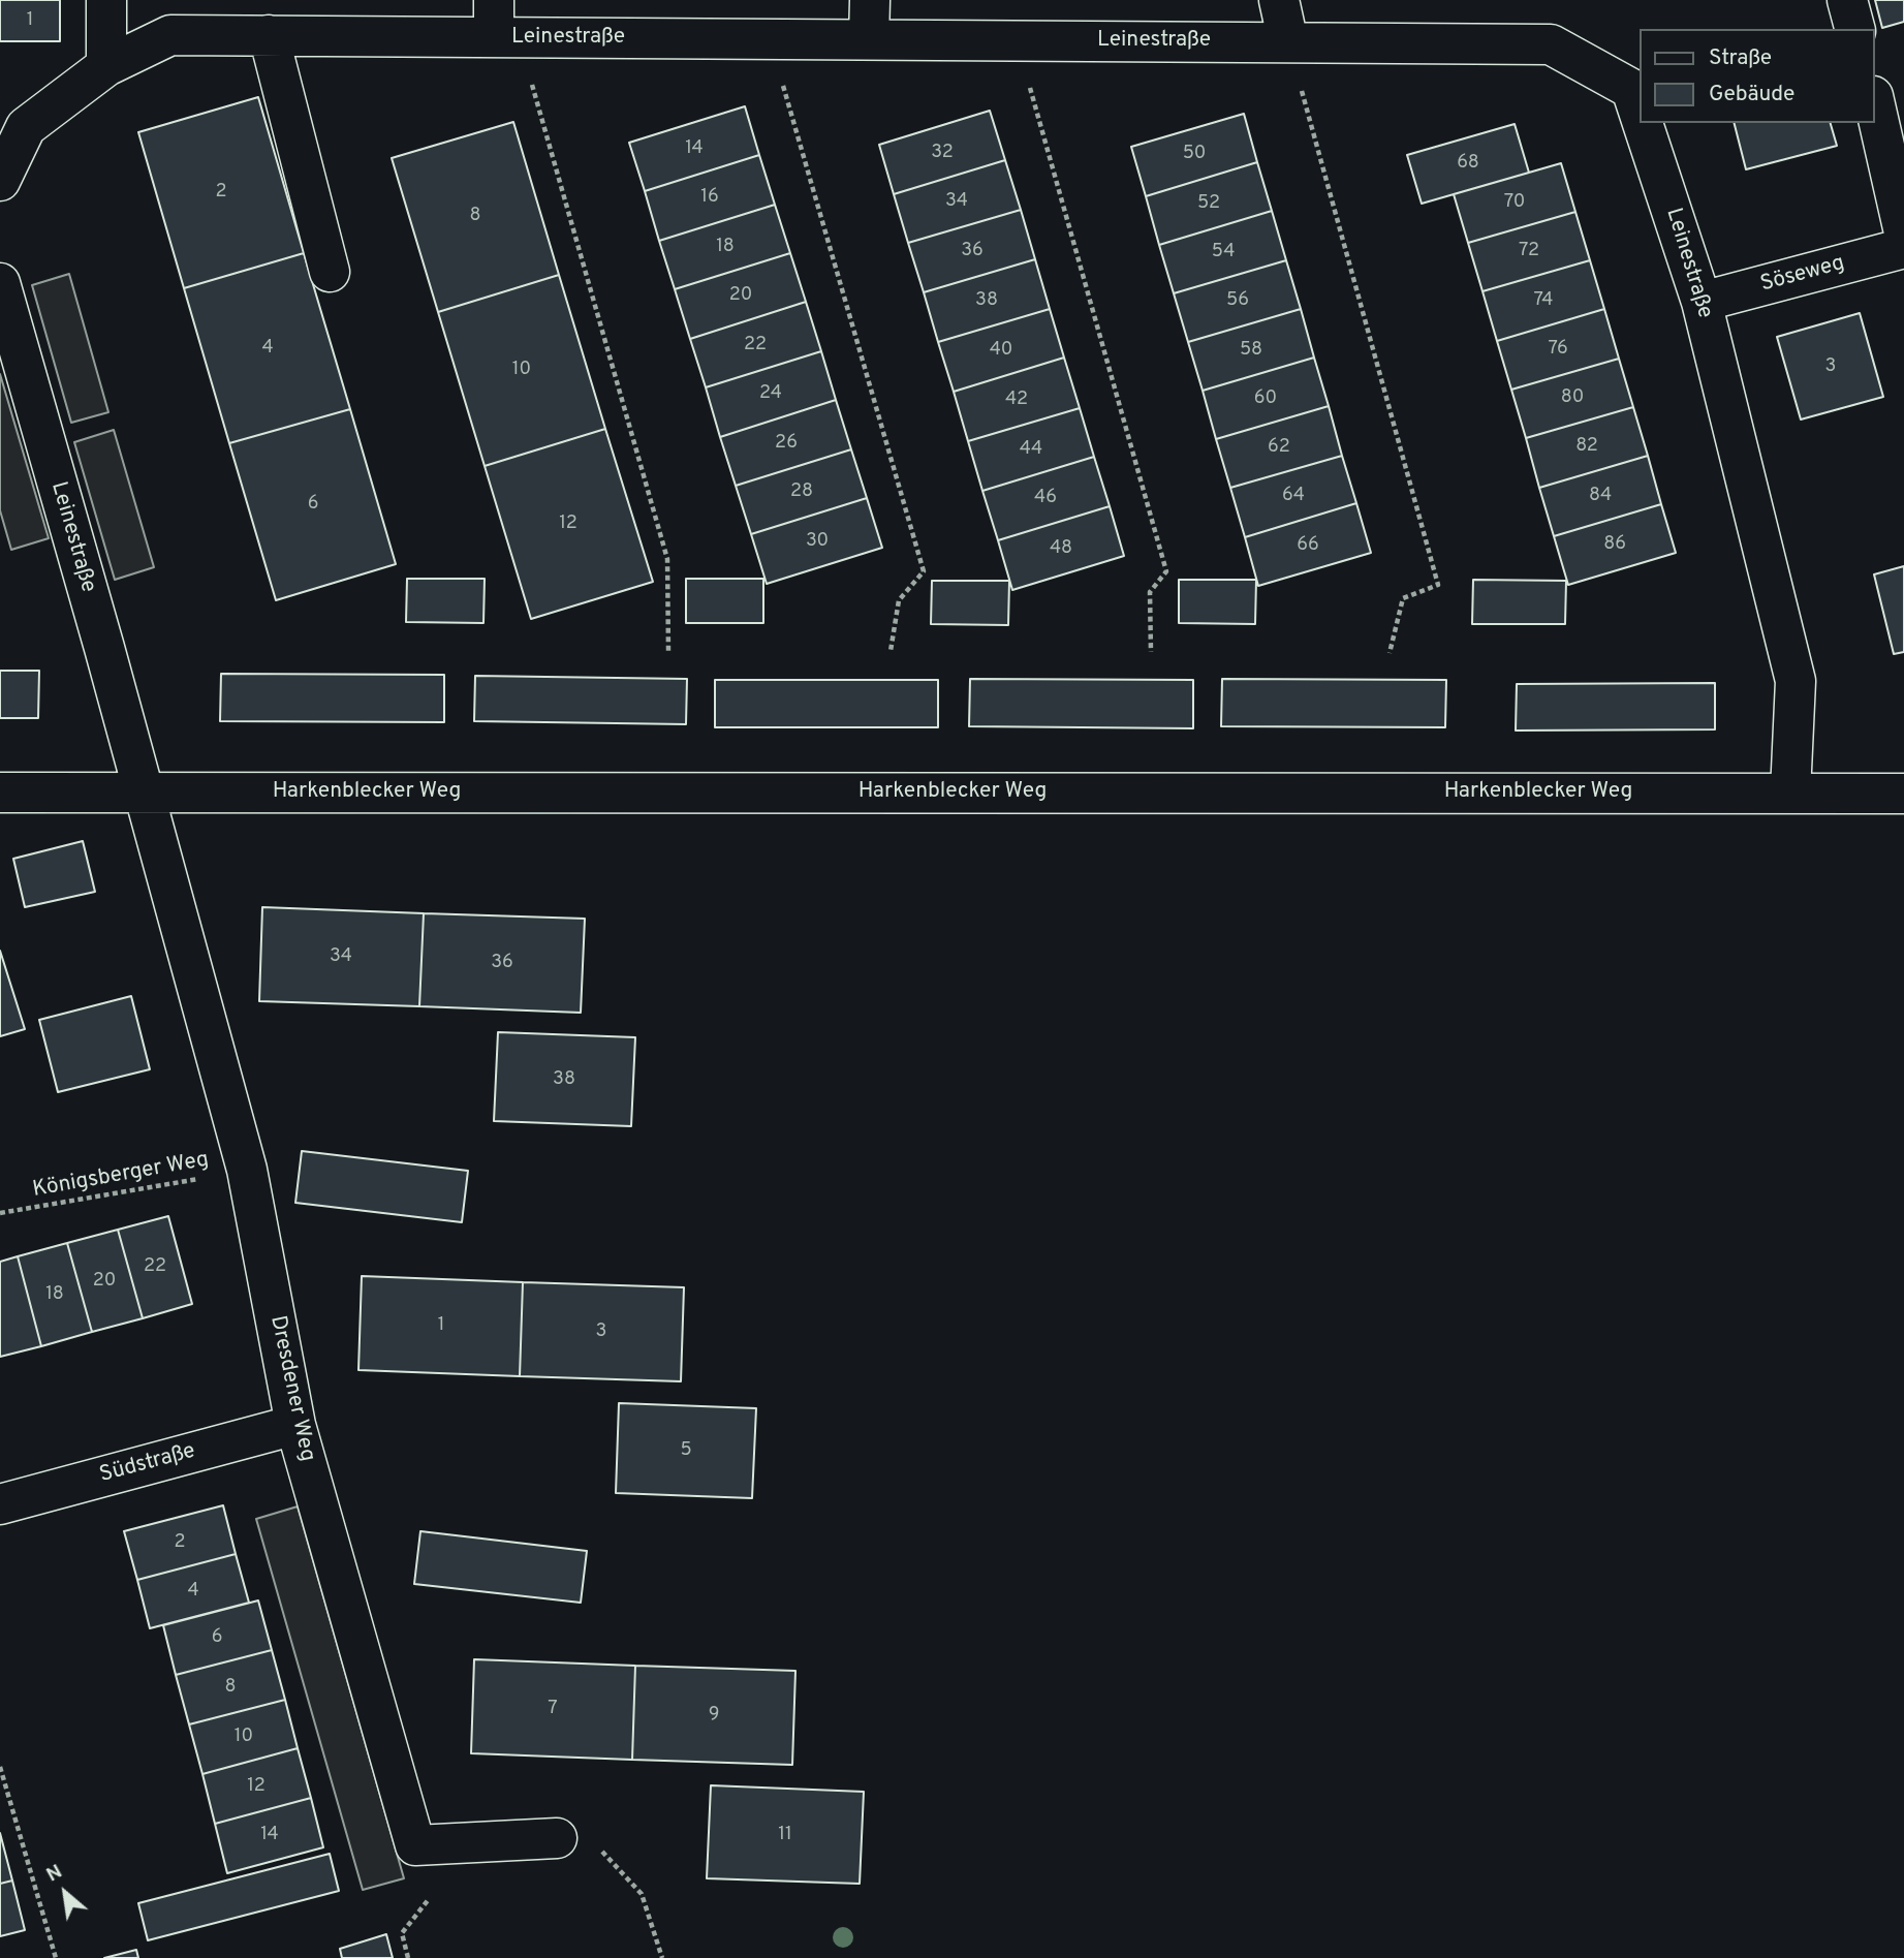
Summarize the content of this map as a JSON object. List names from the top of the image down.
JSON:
{
  "streets": {
    "street": [
      "Leinestraße",
      "Söseweg",
      "Harkenblecker Weg",
      "Dresdener Weg",
      "Südstraße"
    ],
    "path": ["Königsberger Weg"]
  },
  "crossings": [
    ["Leinestraße", "Söseweg"],
    ["Leinestraße", "Harkenblecker Weg"],
    ["Leinestraße", "Dresdener Weg"],
    ["Harkenblecker Weg", "Dresdener Weg"],
    ["Königsberger Weg", "Dresdener Weg"],
    ["Dresdener Weg", "Südstraße"]
  ],
  "house_numbers": [
    "1",
    "14",
    "32",
    "50",
    "68",
    "2",
    "16",
    "34",
    "70",
    "52",
    "8",
    "18",
    "36",
    "72",
    "54",
    "20",
    "38",
    "56",
    "74",
    "22",
    "4",
    "76",
    "40",
    "58",
    "3",
    "10",
    "24",
    "80",
    "60",
    "42",
    "26",
    "82",
    "62",
    "44",
    "28",
    "64",
    "84",
    "46",
    "6",
    "12",
    "30",
    "86",
    "66",
    "48",
    "34",
    "36",
    "38",
    "22",
    "20",
    "18",
    "1",
    "3",
    "5",
    "2",
    "4",
    "6",
    "8",
    "7",
    "9",
    "10",
    "12",
    "14",
    "11"
  ],
  "legend": ["Straße", "Gebäude"],
  "north": "top left"
}
